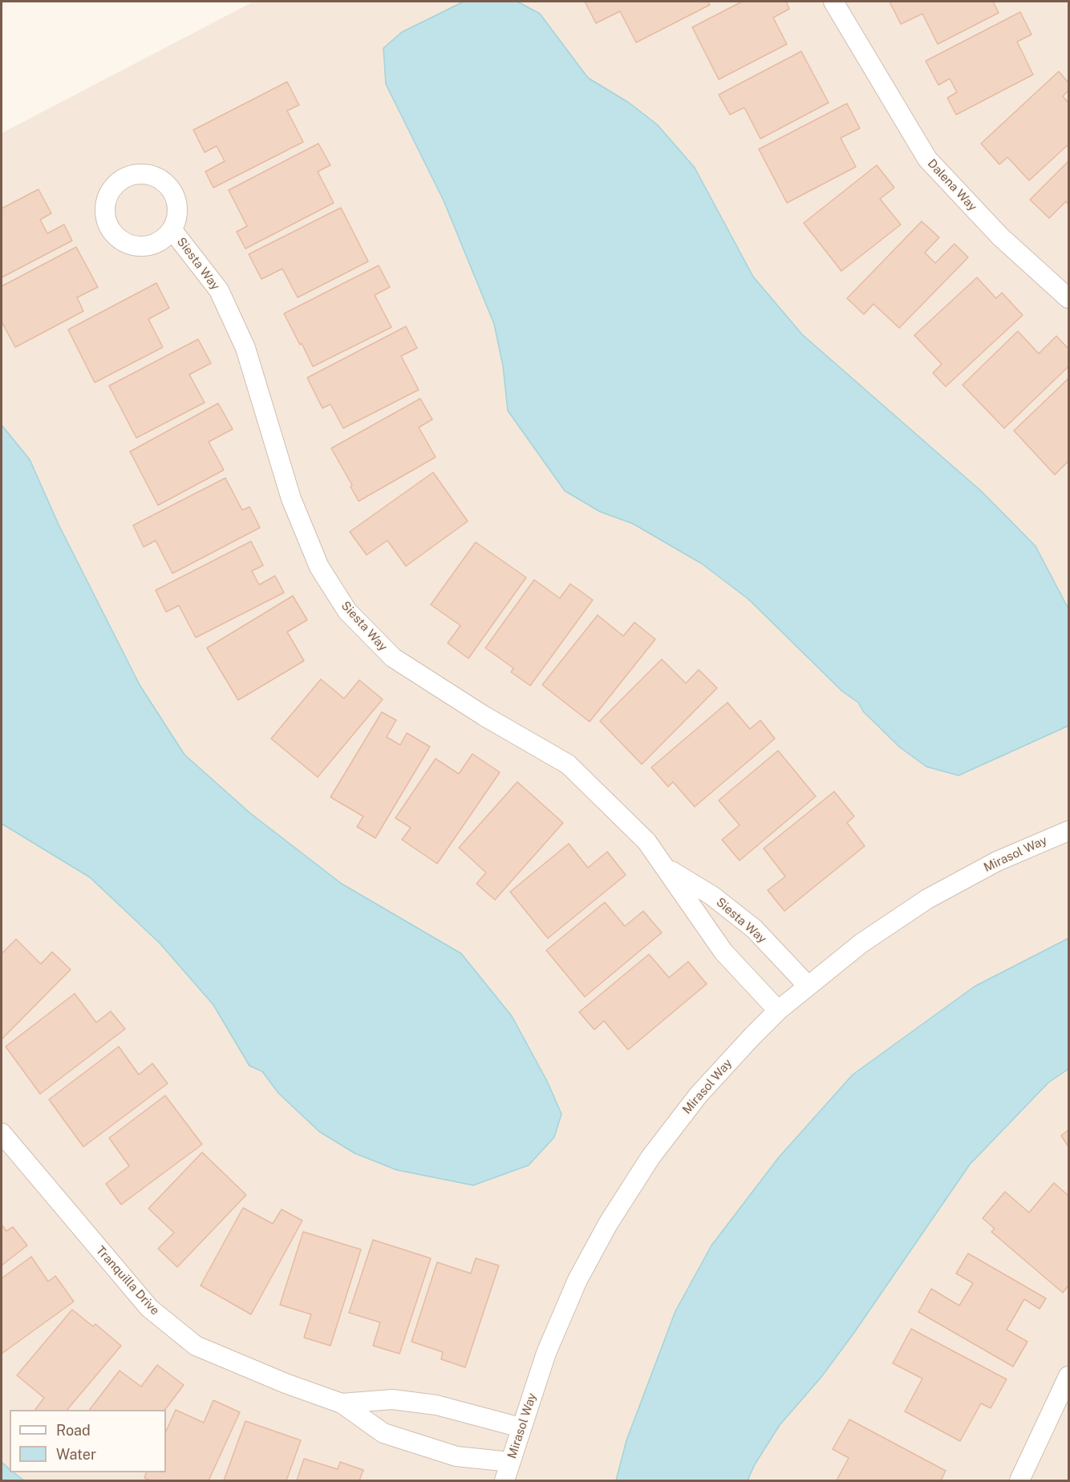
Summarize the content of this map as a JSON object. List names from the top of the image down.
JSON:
{
  "streets": {
    "street": [
      "Dalena Way",
      "Siesta Way",
      "Mirasol Way",
      "Tranquilla Drive"
    ]
  },
  "crossings": [
    ["Siesta Way", "Mirasol Way"],
    ["Mirasol Way", "Tranquilla Drive"]
  ],
  "legend": ["Road", "Water"]
}
